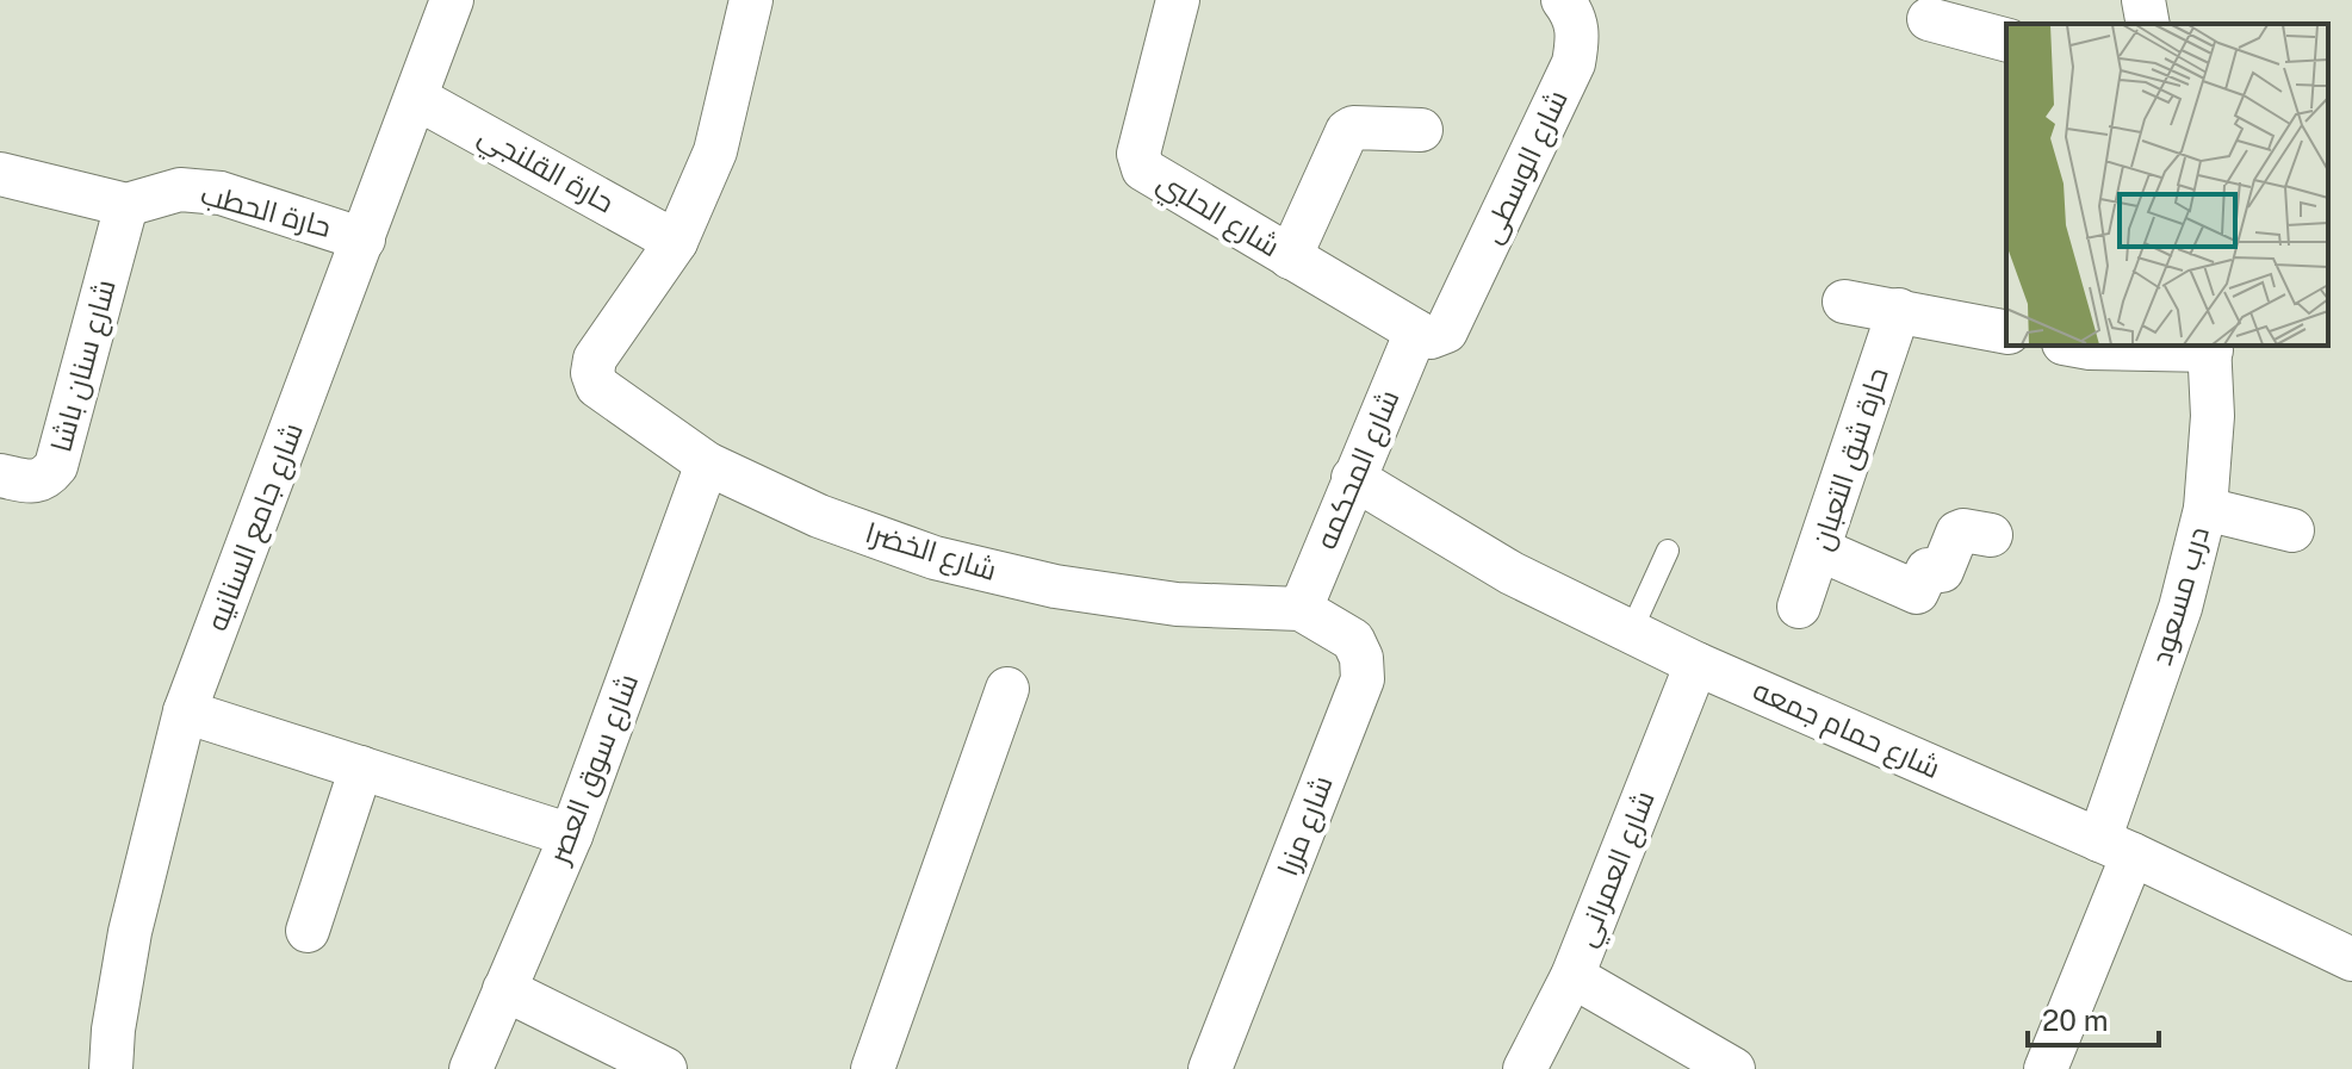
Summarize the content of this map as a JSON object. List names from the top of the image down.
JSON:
{
  "streets": {
    "street": [
      "شارع الوسطى",
      "حارة القلنجي",
      "حارة الحطب",
      "شارع الحلبي",
      "شارع سنان باشا",
      "حارة شق التعبان",
      "شارع المحكمه",
      "شارع جامع السنانيه",
      "شارع الخضرا",
      "درب مسعود",
      "شارع حمام جمعه",
      "شارع سوق العصر",
      "شارع مزرا",
      "شارع العمراني"
    ]
  },
  "crossings": [
    ["شارع الوسطى", "شارع الحلبي"],
    ["شارع الوسطى", "شارع المحكمه"],
    ["حارة القلنجي", "شارع جامع السنانيه"],
    ["حارة القلنجي", "شارع الخضرا"],
    ["حارة الحطب", "شارع سنان باشا"],
    ["حارة الحطب", "شارع جامع السنانيه"],
    ["شارع الحلبي", "شارع المحكمه"],
    ["شارع المحكمه", "شارع الخضرا"],
    ["شارع المحكمه", "شارع حمام جمعه"],
    ["شارع المحكمه", "شارع مزرا"],
    ["شارع الخضرا", "شارع سوق العصر"],
    ["شارع الخضرا", "شارع مزرا"],
    ["درب مسعود", "شارع حمام جمعه"],
    ["شارع حمام جمعه", "شارع العمراني"]
  ],
  "scale_bar": "20 m"
}
